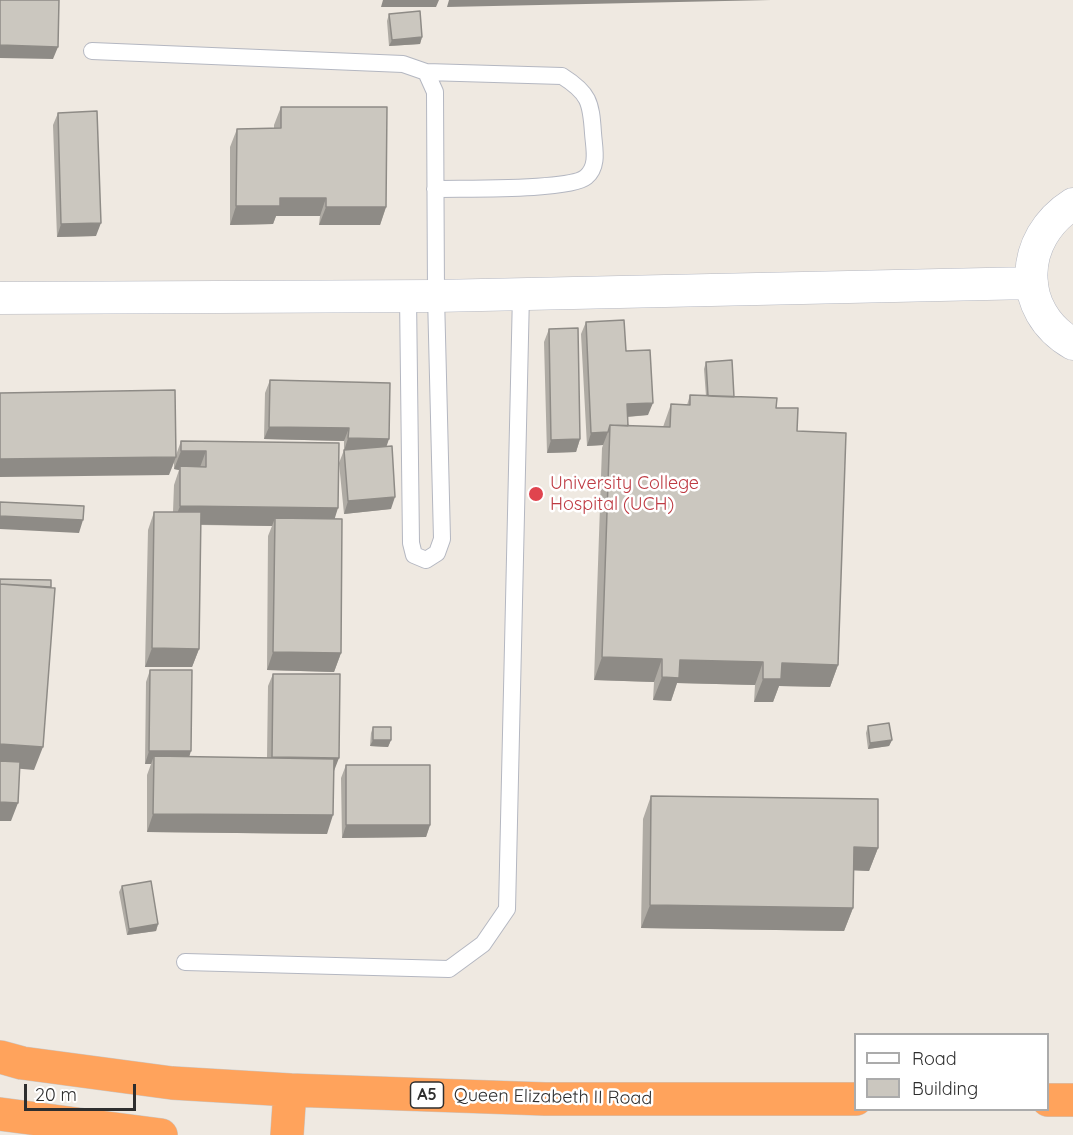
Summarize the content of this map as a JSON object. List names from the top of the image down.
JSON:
{
  "streets": {
    "highway": ["A5", "Queen Elizabeth II Road"]
  },
  "places": ["University College Hospital (UCH)"],
  "legend": ["Road", "Building"],
  "scale_bar": "20 m"
}
